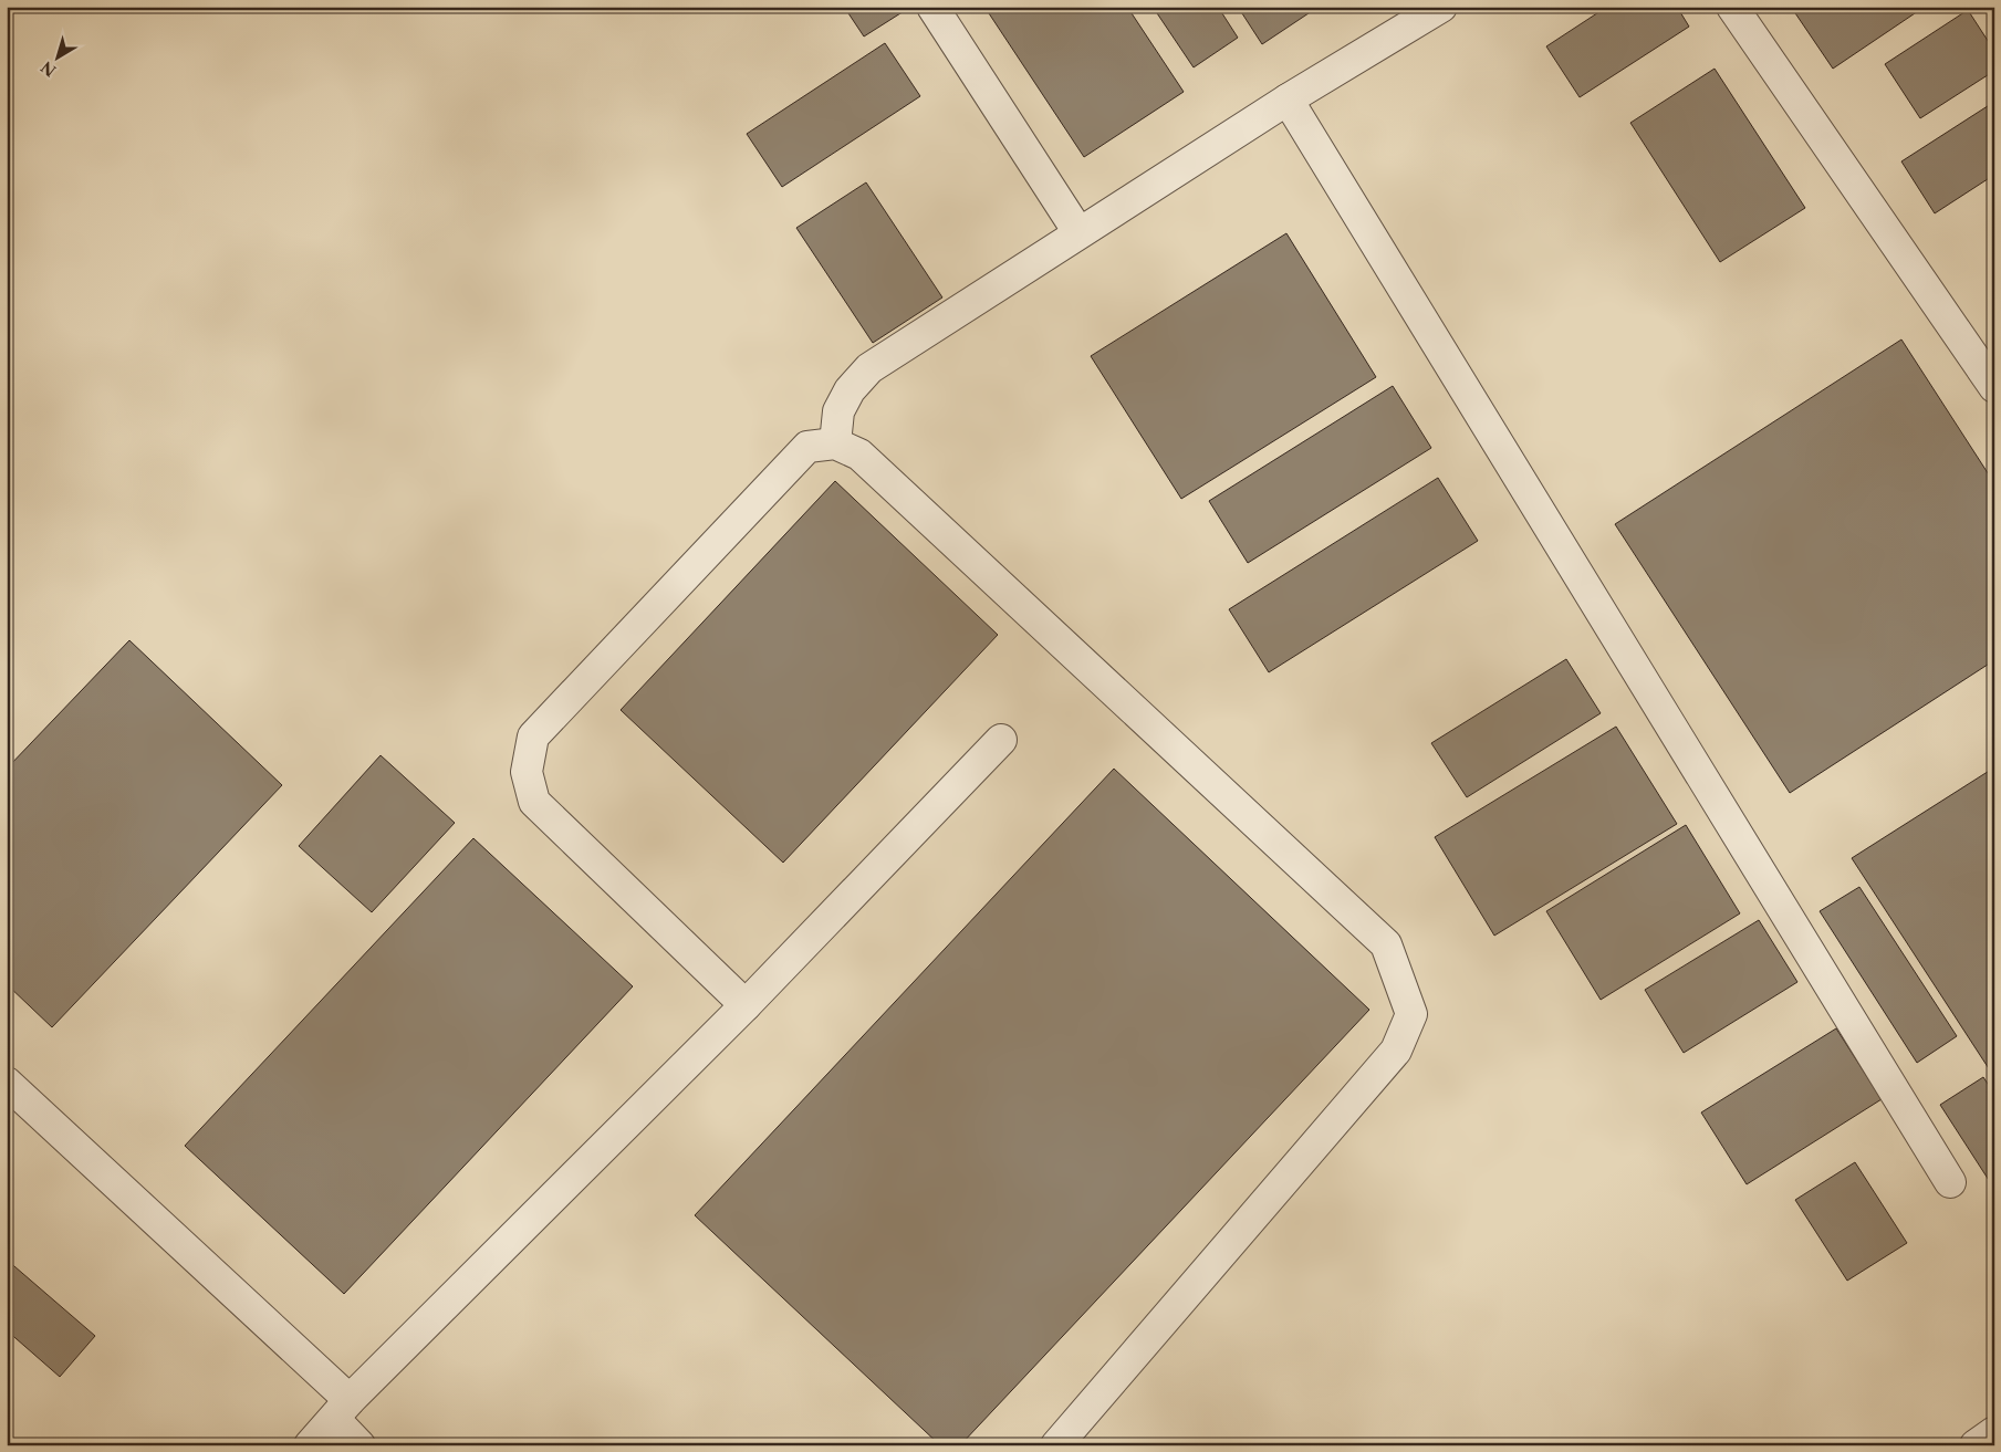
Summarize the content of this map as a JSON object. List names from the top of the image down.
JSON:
{
  "north": "bottom left"
}
